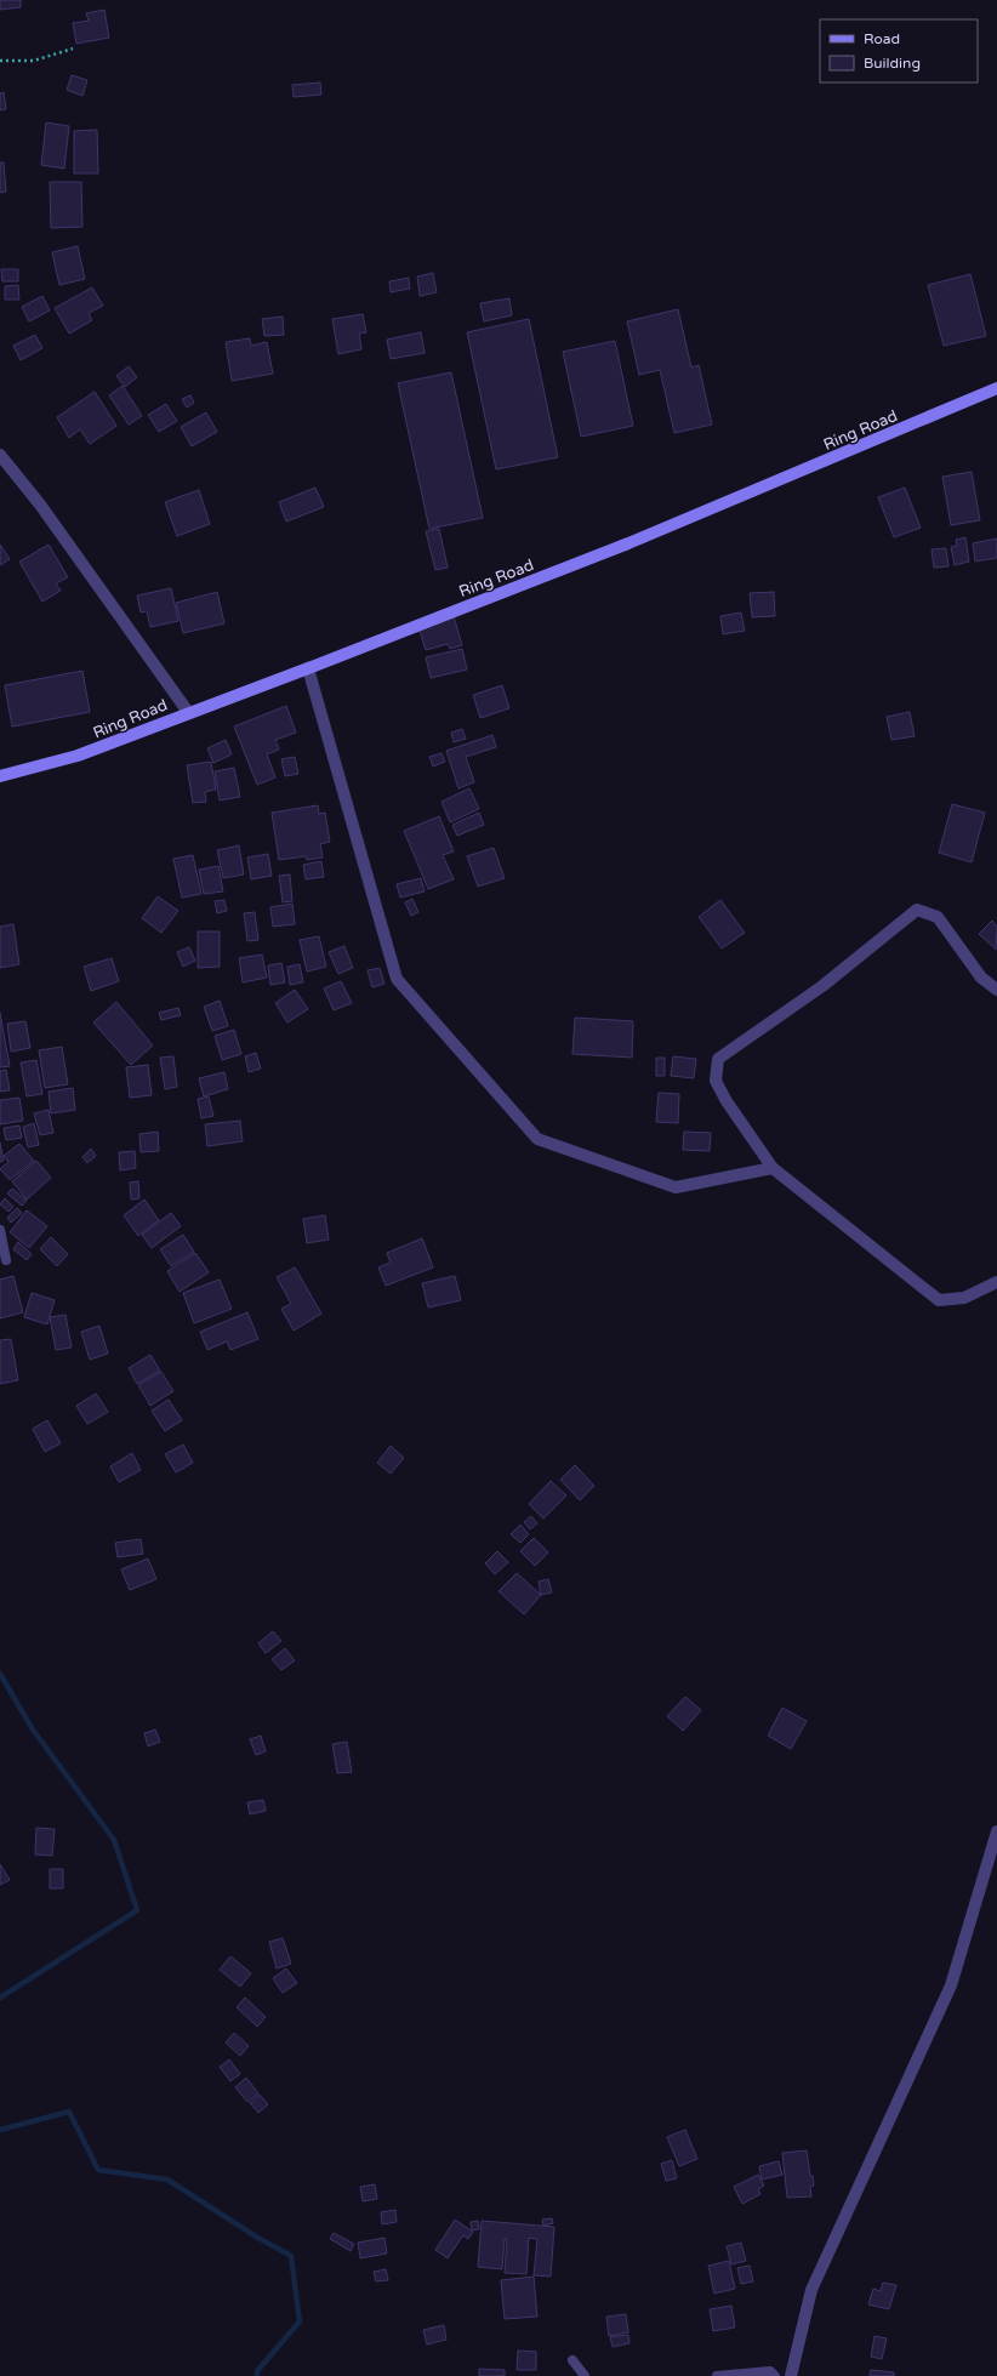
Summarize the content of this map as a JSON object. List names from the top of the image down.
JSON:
{
  "streets": {
    "main road": ["Ring Road"]
  },
  "legend": ["Road", "Building"]
}
